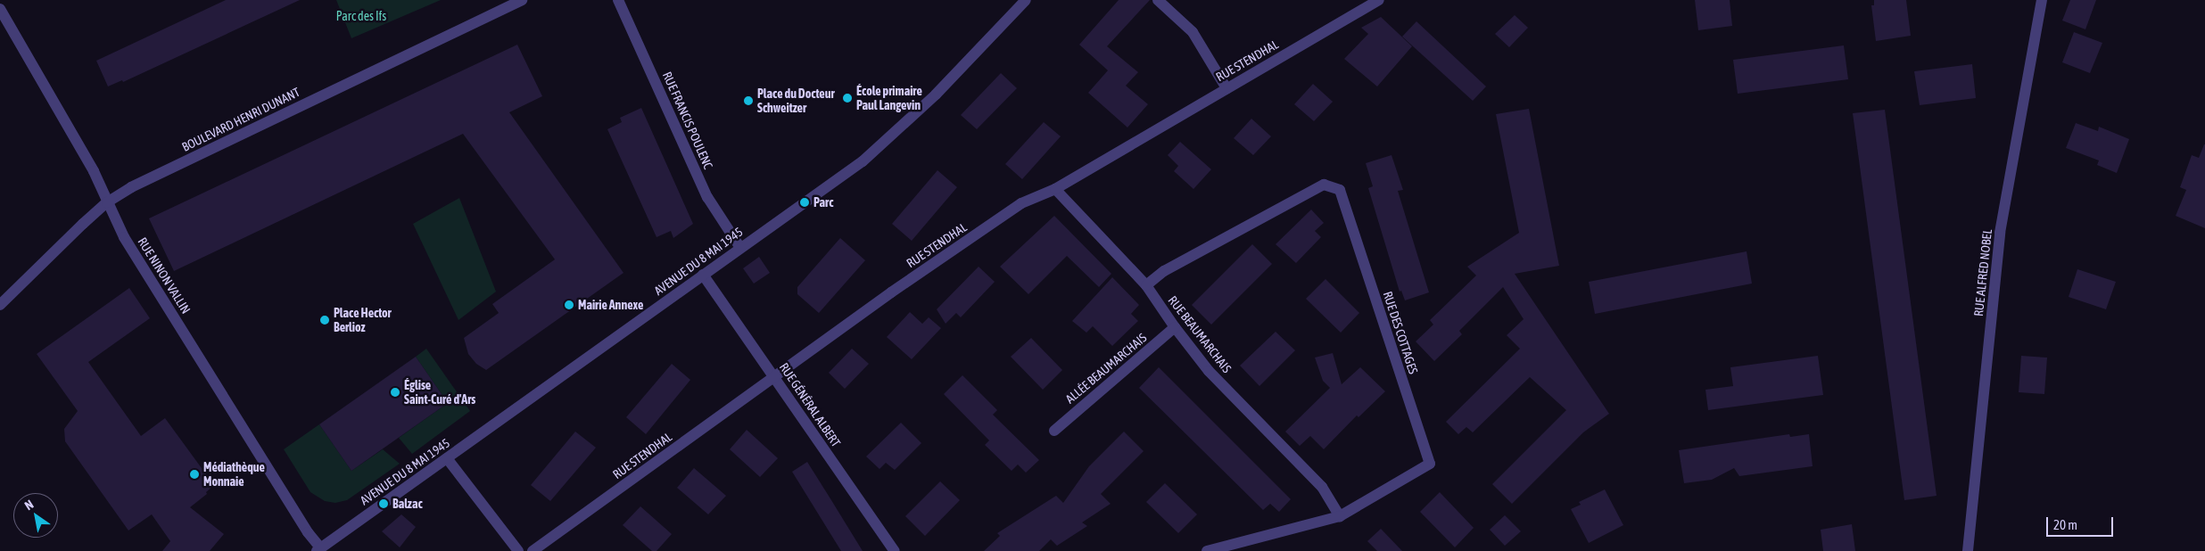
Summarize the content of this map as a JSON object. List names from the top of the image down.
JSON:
{
  "streets": {
    "street": [
      "RUE STENDHAL",
      "BOULEVARD HENRI DUNANT",
      "RUE FRANCIS POULENC",
      "AVENUE DU 8 MAI 1945",
      "RUE ALFRED NOBEL",
      "RUE NINON VALLIN",
      "RUE DES COTTAGES",
      "RUE BEAUMARCHAIS",
      "ALLÉE BEAUMARCHAIS",
      "RUE GÉNÉRAL ALBERT"
    ]
  },
  "crossings": [
    ["RUE STENDHAL", "RUE BEAUMARCHAIS"],
    ["RUE STENDHAL", "RUE GÉNÉRAL ALBERT"],
    ["BOULEVARD HENRI DUNANT", "RUE NINON VALLIN"],
    ["RUE FRANCIS POULENC", "AVENUE DU 8 MAI 1945"],
    ["AVENUE DU 8 MAI 1945", "RUE NINON VALLIN"],
    ["AVENUE DU 8 MAI 1945", "RUE GÉNÉRAL ALBERT"],
    ["RUE DES COTTAGES", "RUE BEAUMARCHAIS"],
    ["RUE BEAUMARCHAIS", "ALLÉE BEAUMARCHAIS"]
  ],
  "parks": ["Parc des Ifs"],
  "places": [
    "École primaire Paul Langevin",
    "Place du Docteur Schweitzer",
    "Parc",
    "Mairie Annexe",
    "Place Hector Berlioz",
    "Église Saint-Curé d'Ars",
    "Médiathèque Monnaie",
    "Balzac"
  ],
  "scale_bar": "20 m",
  "north": "top left"
}
